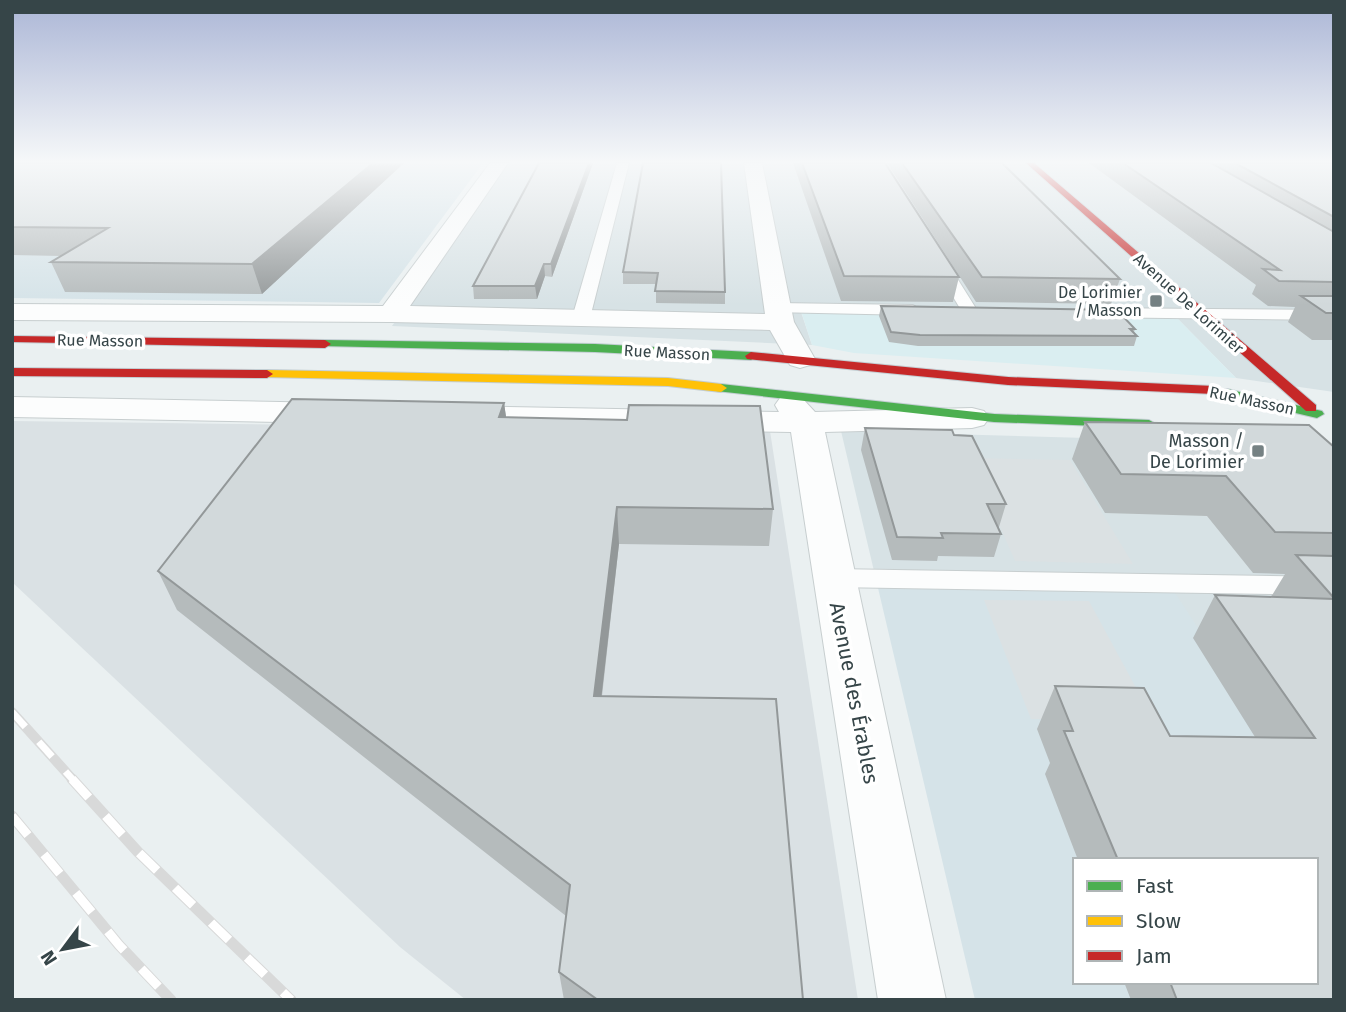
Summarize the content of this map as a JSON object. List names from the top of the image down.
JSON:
{
  "streets": {
    "street": ["Avenue De Lorimier", "Rue Masson", "Avenue des Érables"]
  },
  "crossings": [
    ["Avenue De Lorimier", "Rue Masson"],
    ["Rue Masson", "Avenue des Érables"]
  ],
  "places": {
    "transit": ["De Lorimier / Masson", "Masson / De Lorimier"]
  },
  "legend": ["Fast", "Slow", "Jam"],
  "north": "bottom left"
}
